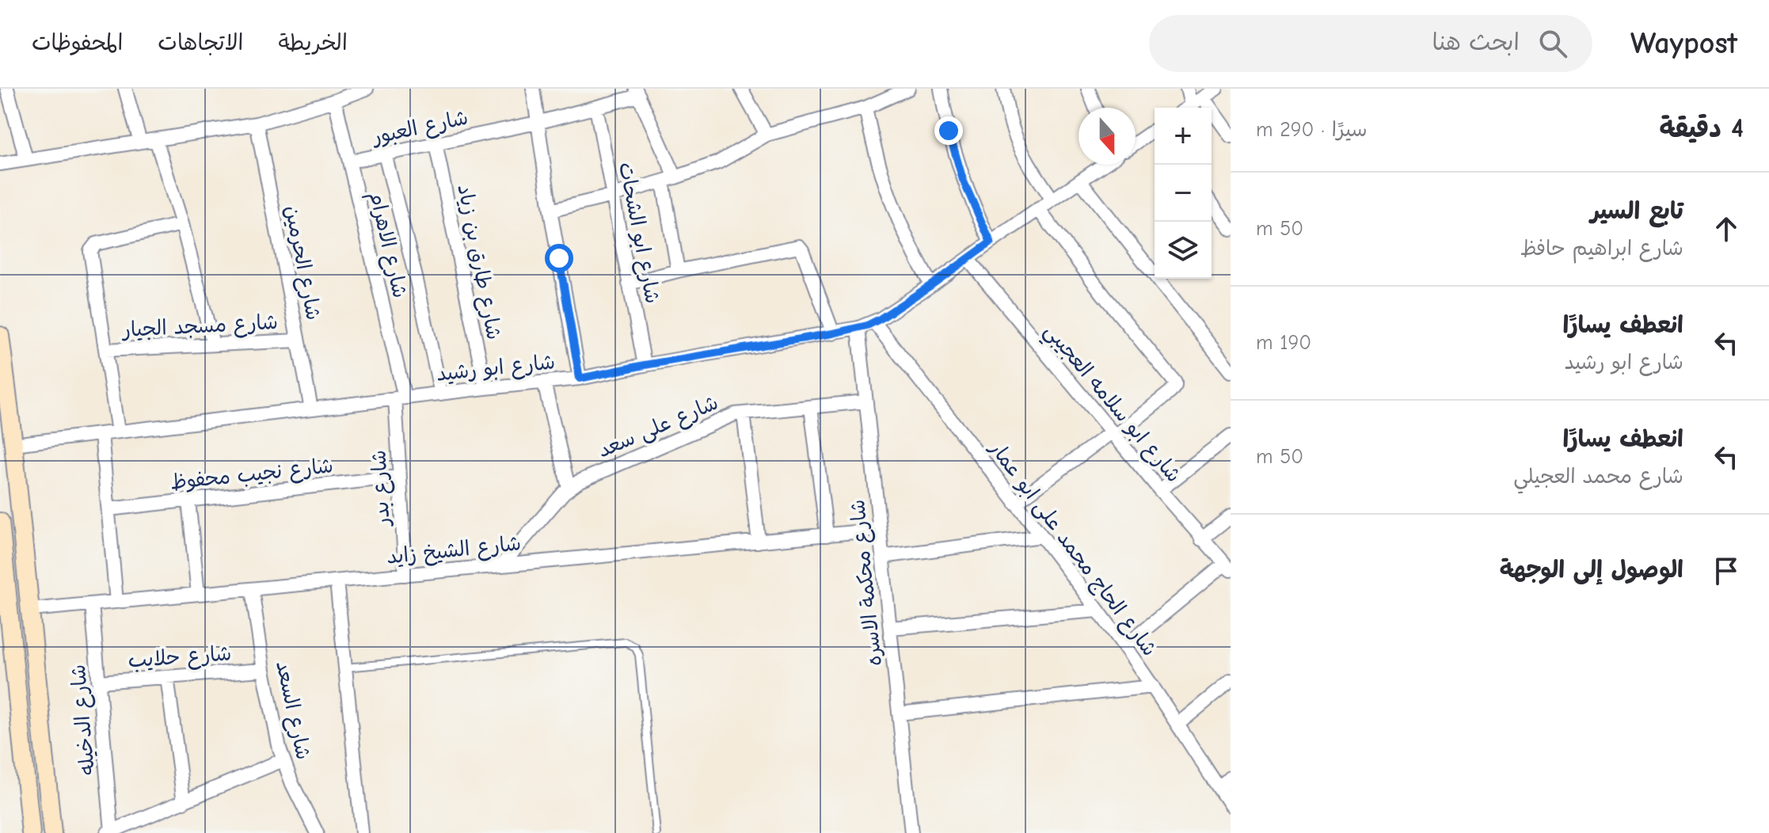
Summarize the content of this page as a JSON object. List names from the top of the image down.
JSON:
{
  "streets": {
    "street": [
      "شارع العبور",
      "شارع ابو الشحات",
      "شارع الاهرام",
      "شارع طارق بن زياد",
      "شارع الحرمين",
      "شارع مسجد الجيار",
      "شارع ابو رشيد",
      "شارع ابو سلامه العجيبي",
      "شارع على سعد",
      "شارع نجيب محفوظ",
      "شارع بدر",
      "شارع الحاج محمد على ابو عمار",
      "شارع الشيخ زايد",
      "شارع محكمة الاسره",
      "شارع حلايب",
      "شارع السعد",
      "شارع الدخيله"
    ]
  },
  "crossings": [
    ["شارع العبور", "شارع ابو الشحات"],
    ["شارع العبور", "شارع الاهرام"],
    ["شارع العبور", "شارع طارق بن زياد"],
    ["شارع ابو الشحات", "شارع ابو رشيد"],
    ["شارع الاهرام", "شارع ابو رشيد"],
    ["شارع الاهرام", "شارع بدر"],
    ["شارع طارق بن زياد", "شارع ابو رشيد"],
    ["شارع الحرمين", "شارع مسجد الجيار"],
    ["شارع الحرمين", "شارع ابو رشيد"],
    ["شارع مسجد الجيار", "شارع ابو رشيد"],
    ["شارع ابو رشيد", "شارع ابو سلامه العجيبي"],
    ["شارع ابو رشيد", "شارع بدر"],
    ["شارع ابو رشيد", "شارع الحاج محمد على ابو عمار"],
    ["شارع ابو رشيد", "شارع محكمة الاسره"],
    ["شارع على سعد", "شارع الشيخ زايد"],
    ["شارع على سعد", "شارع محكمة الاسره"],
    ["شارع نجيب محفوظ", "شارع بدر"],
    ["شارع بدر", "شارع الشيخ زايد"],
    ["شارع الشيخ زايد", "شارع محكمة الاسره"],
    ["شارع الشيخ زايد", "شارع السعد"],
    ["شارع الشيخ زايد", "شارع الدخيله"],
    ["شارع حلايب", "شارع السعد"],
    ["شارع حلايب", "شارع الدخيله"]
  ],
  "north": "bottom",
  "page": {
    "header": "Waypost",
    "search": "ابحث هنا",
    "nav": ["الخريطة", "الاتجاهات", "المحفوظات"],
    "heading": ["4 دقيقة", "سيرًا · 290 m"],
    "map_buttons": ["+", "−"],
    "list": [
      ["تابع السير", "شارع ابراهيم حافظ", "50 m"],
      ["انعطف يسارًا", "شارع ابو رشيد", "190 m"],
      ["انعطف يسارًا", "شارع محمد العجيلي", "50 m"],
      "الوصول إلى الوجهة"
    ]
  }
}
